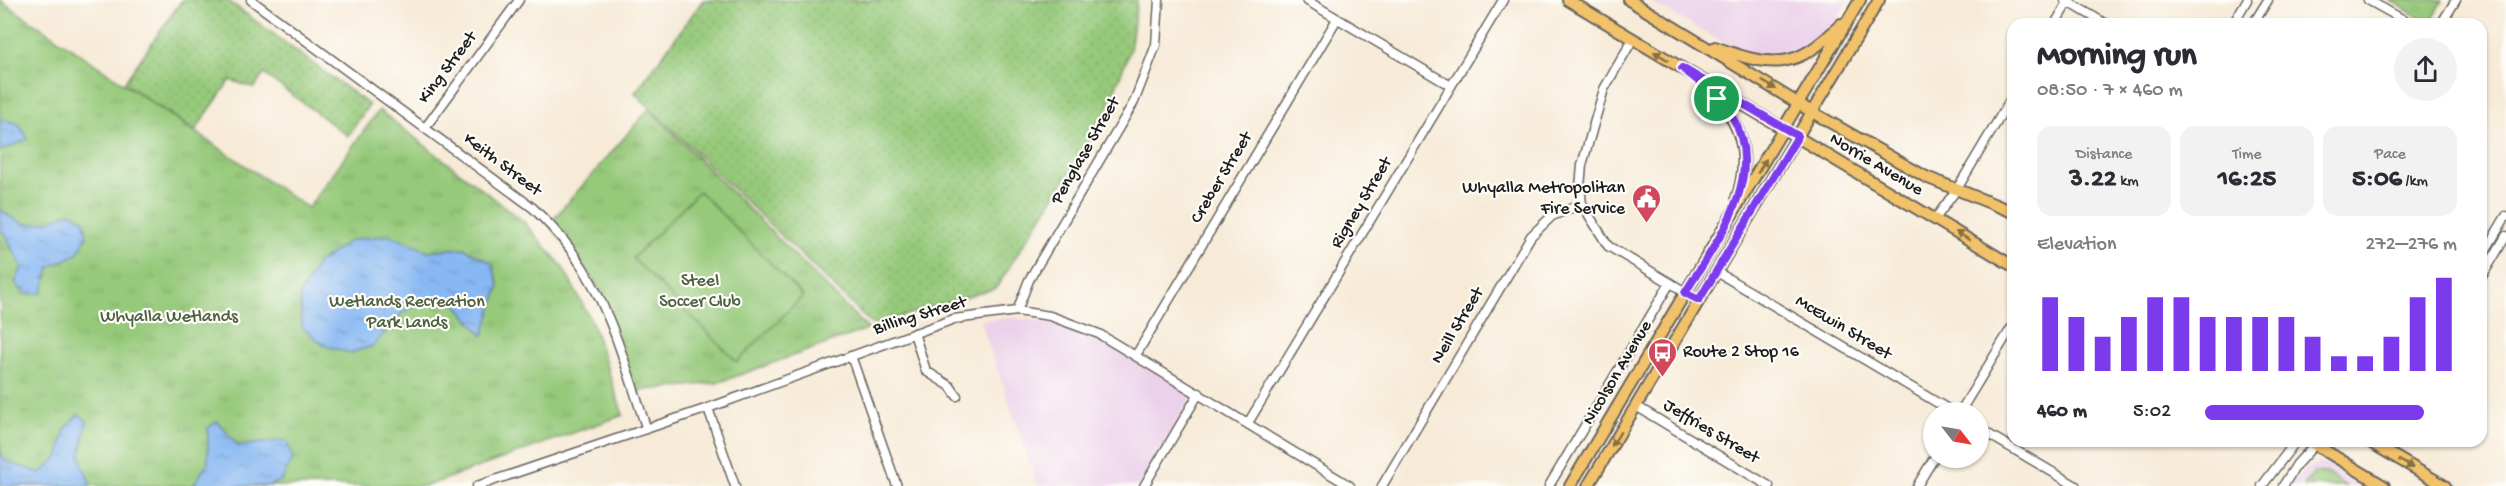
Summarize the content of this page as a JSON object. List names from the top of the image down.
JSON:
{
  "streets": {
    "main road": ["Norrie Avenue", "Nicolson Avenue"],
    "street": [
      "King Street",
      "Penglase Street",
      "Keith Street",
      "Creber Street",
      "Rigney Street",
      "Billing Street",
      "Neill Street",
      "McEwin Street",
      "Jeffries Street"
    ]
  },
  "crossings": [
    ["King Street", "Keith Street"],
    ["Penglase Street", "Billing Street"],
    ["Keith Street", "Billing Street"],
    ["Norrie Avenue", "Nicolson Avenue"],
    ["Creber Street", "Billing Street"],
    ["Rigney Street", "Billing Street"],
    ["McEwin Street", "Nicolson Avenue"],
    ["Nicolson Avenue", "Jeffries Street"]
  ],
  "parks": ["Steel Soccer Club", "Wetlands Recreation Park Lands", "Whyalla Wetlands"],
  "places": {
    "public building": ["Whyalla Metropolitan Fire Service"],
    "bus stop": ["Route 2 Stop 16"]
  },
  "north": "bottom right",
  "page": {
    "heading": ["Morning run", "08:50 · 7 × 460 m"],
    "stats": [
      ["Distance", "3.22 km"],
      ["Time", "16:25"],
      ["Pace", "5:06 /km"]
    ],
    "chart": ["Elevation", "272–276 m"],
    "list": [
      {
        "name": "460 m",
        "note": "5:02"
      }
    ]
  }
}
